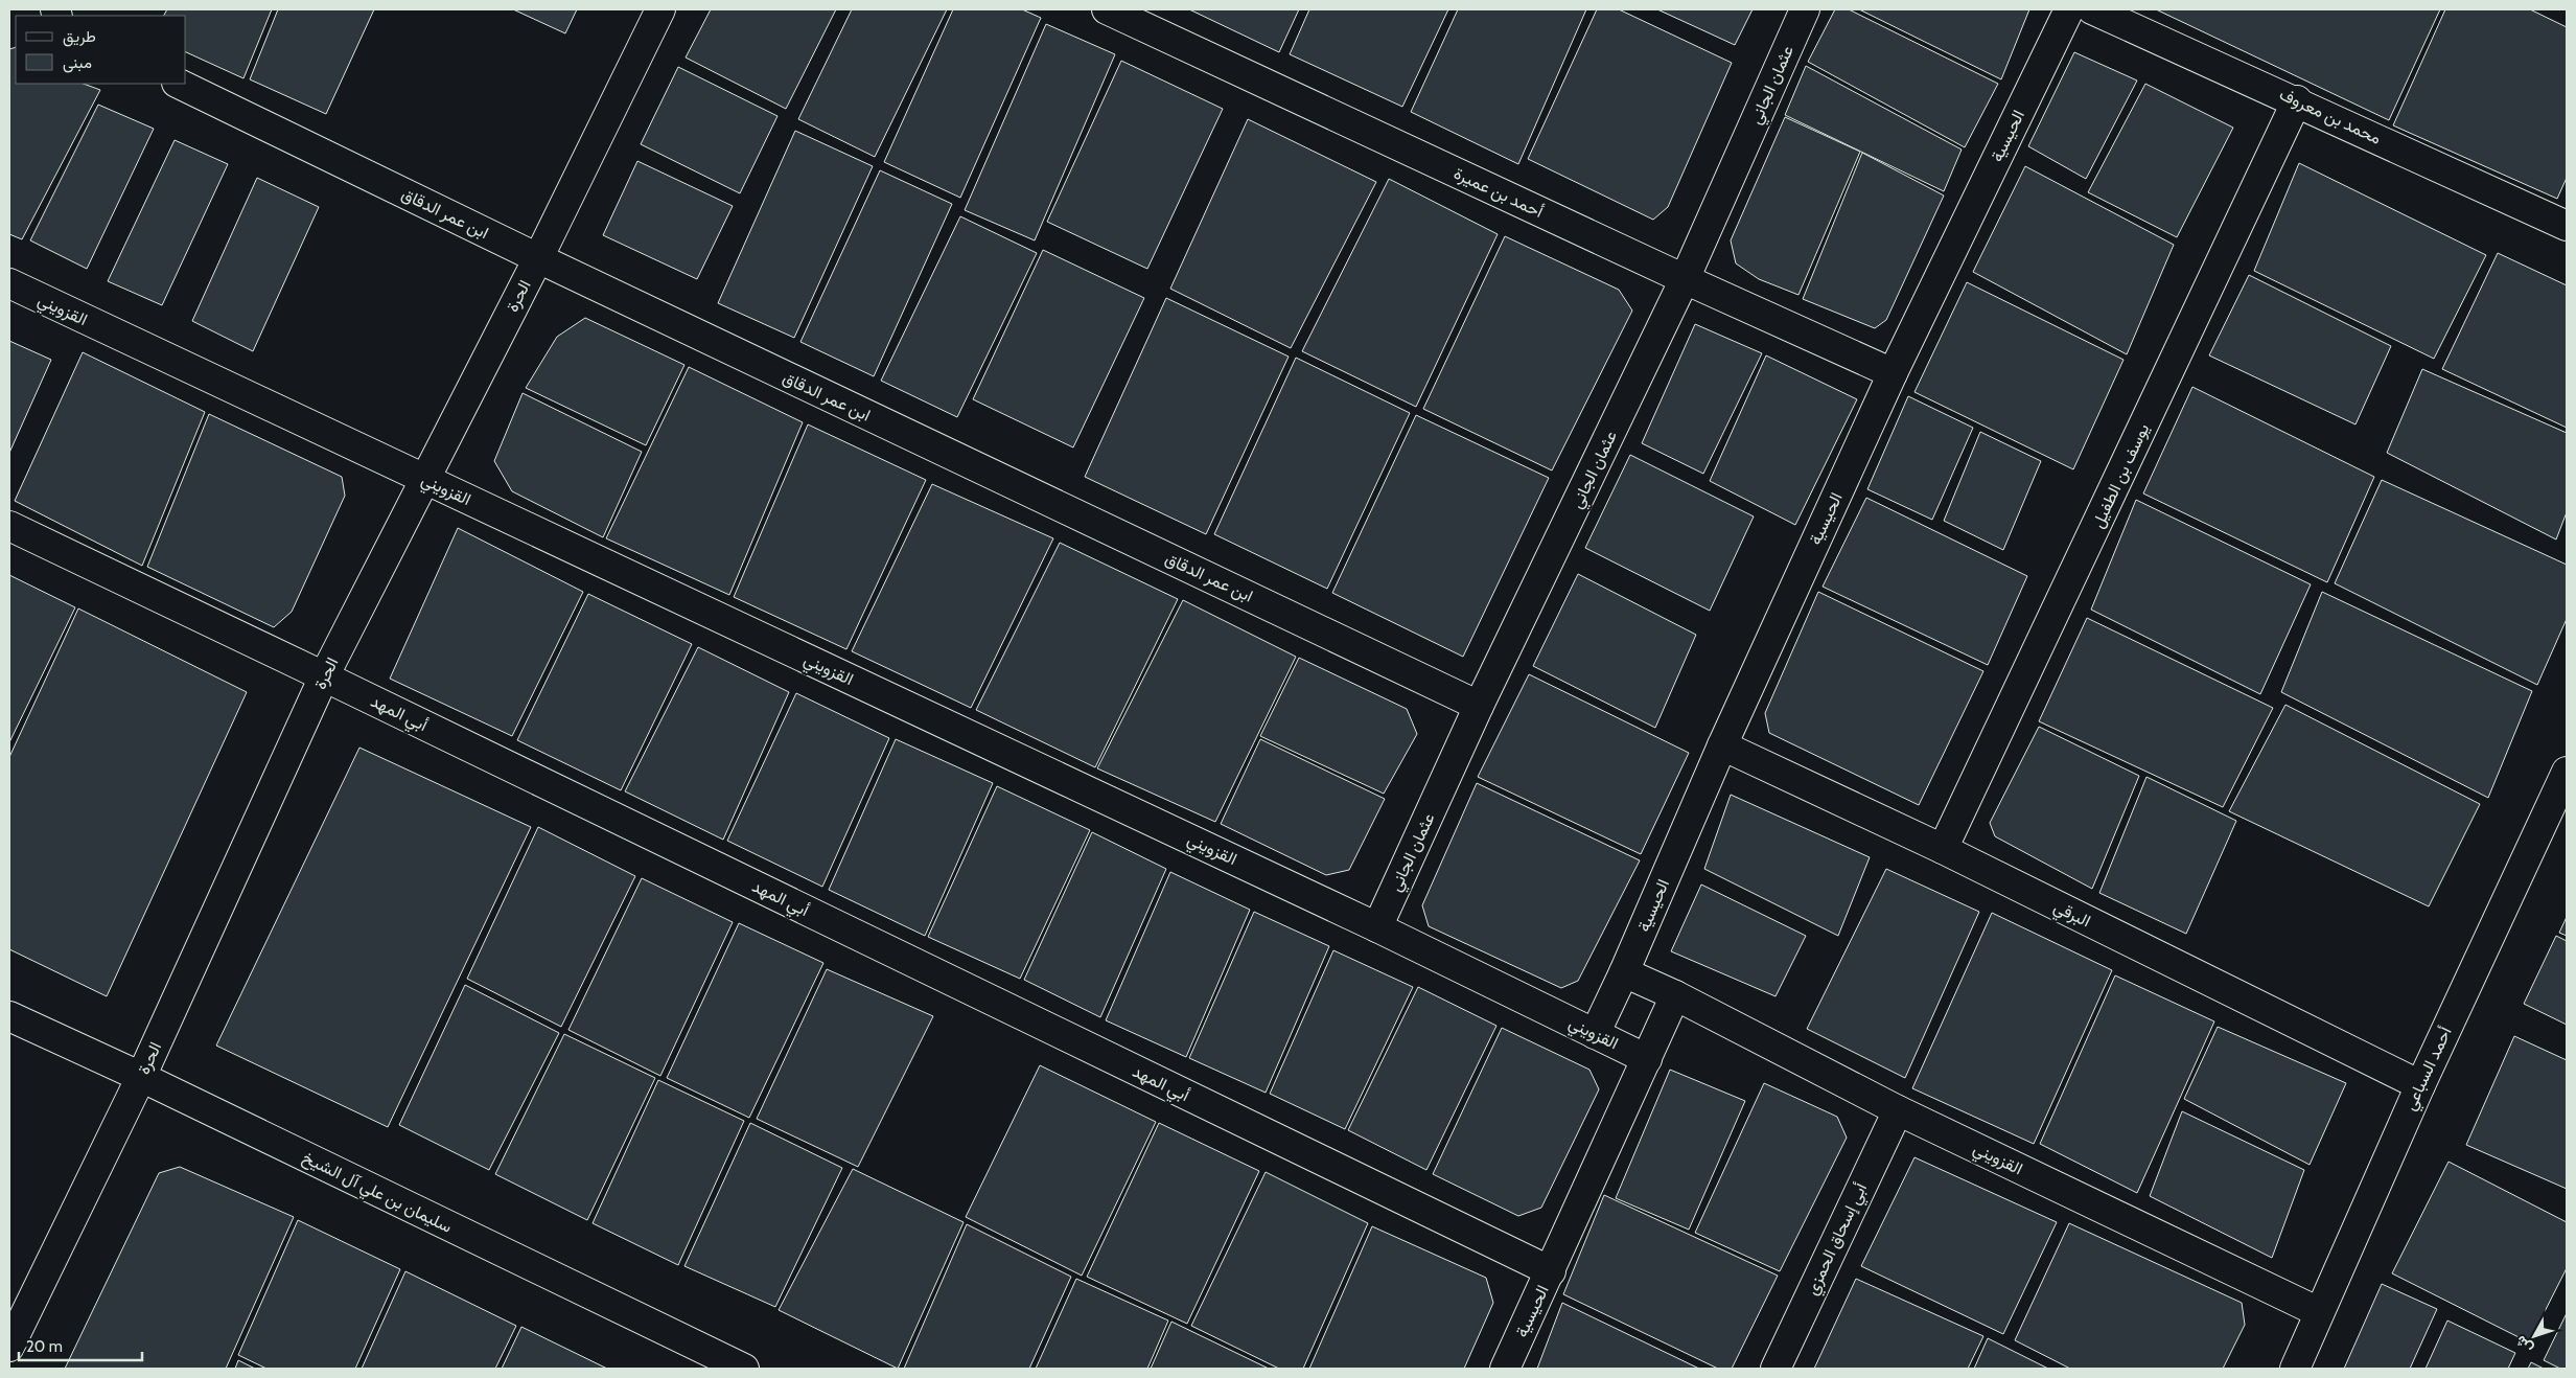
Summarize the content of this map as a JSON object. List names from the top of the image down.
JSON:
{
  "streets": {
    "street": [
      "عثمان الجاني",
      "محمد بن معروف",
      "الحيسية",
      "أحمد بن عميرة",
      "ابن عمر الدقاق",
      "الحرة",
      "القزويني",
      "يوسف بن الطفيل",
      "أبي المهد",
      "البرقي",
      "أحمد السباعي",
      "سليمان بن علي آل الشيخ",
      "أبي إسحاق الحمزي"
    ]
  },
  "crossings": [
    ["عثمان الجاني", "أحمد بن عميرة"],
    ["عثمان الجاني", "ابن عمر الدقاق"],
    ["عثمان الجاني", "القزويني"],
    ["محمد بن معروف", "يوسف بن الطفيل"],
    ["الحيسية", "أحمد بن عميرة"],
    ["الحيسية", "القزويني"],
    ["الحيسية", "أبي المهد"],
    ["الحيسية", "البرقي"],
    ["ابن عمر الدقاق", "الحرة"],
    ["الحرة", "القزويني"],
    ["الحرة", "أبي المهد"],
    ["الحرة", "سليمان بن علي آل الشيخ"],
    ["القزويني", "أحمد السباعي"],
    ["القزويني", "أبي إسحاق الحمزي"],
    ["يوسف بن الطفيل", "البرقي"],
    ["البرقي", "أحمد السباعي"]
  ],
  "legend": ["طريق", "مبنى"],
  "scale_bar": "20 m",
  "north": "bottom left"
}
